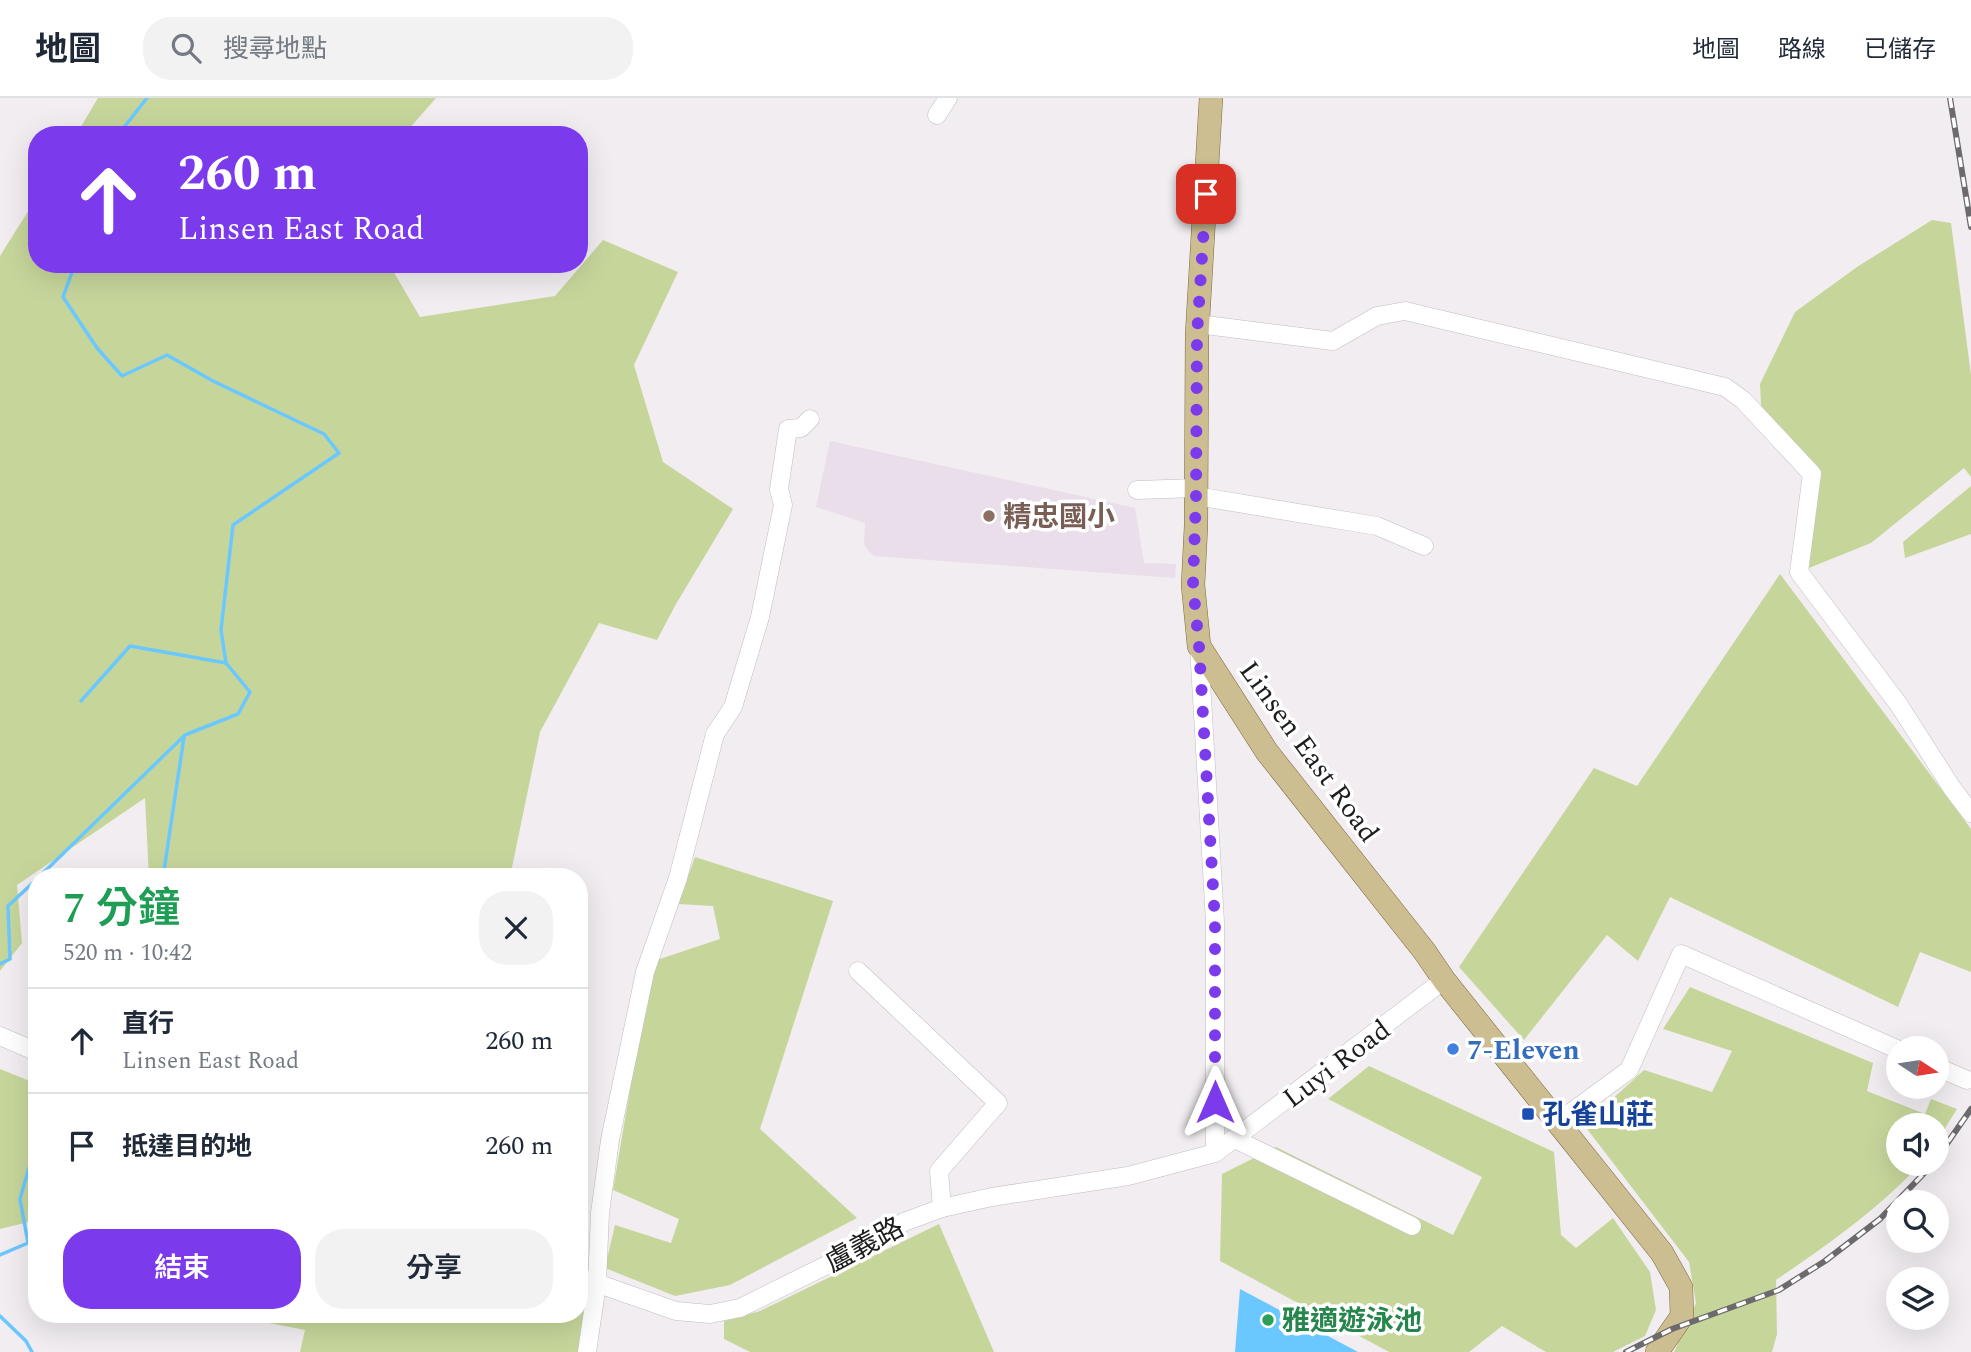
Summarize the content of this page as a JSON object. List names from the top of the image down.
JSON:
{
  "streets": {
    "main road": ["Linsen East Road"],
    "street": ["Luyi Road"]
  },
  "crossings": [
    ["Linsen East Road", "Luyi Road"]
  ],
  "places": {
    "other": ["精忠國小", "7-Eleven", "雅適遊泳池"],
    "transit": ["孔雀山莊"]
  },
  "north": "right",
  "page": {
    "header": "地圖",
    "search": "搜尋地點",
    "nav": ["地圖", "路線", "已儲存"],
    "turn": ["260 m", "Linsen East Road"],
    "heading": ["7 分鐘", "520 m · 10:42"],
    "list": [
      {
        "name": "直行",
        "note": "Linsen East Road",
        "value": "260 m"
      },
      {
        "name": "抵達目的地",
        "value": "260 m"
      }
    ],
    "buttons": ["結束", "分享"]
  }
}
